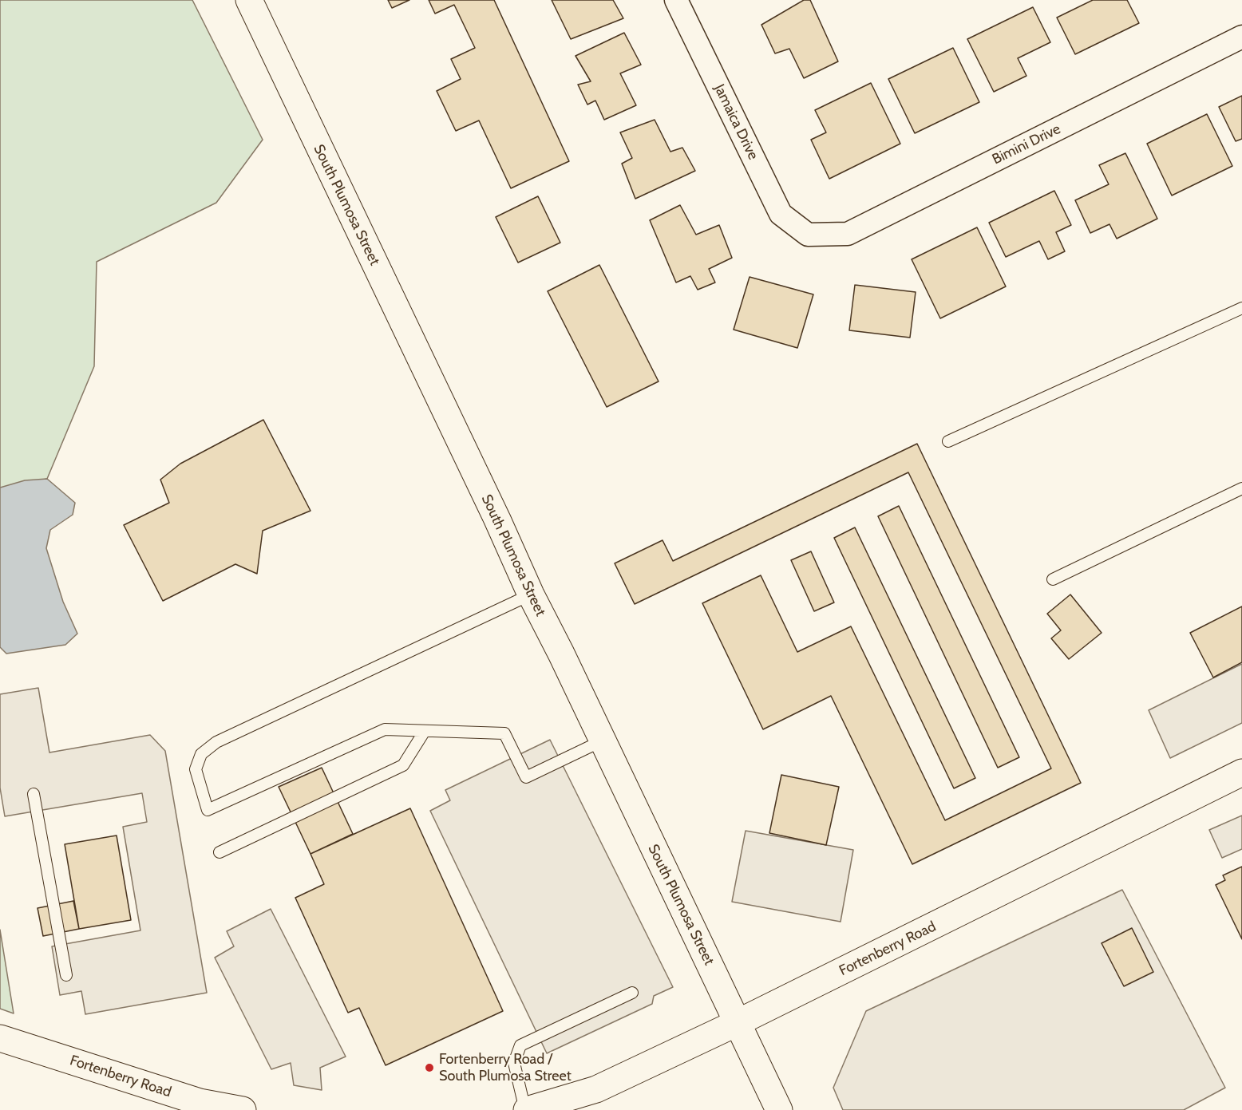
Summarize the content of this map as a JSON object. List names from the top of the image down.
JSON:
{
  "streets": {
    "street": [
      "Jamaica Drive",
      "Bimini Drive",
      "South Plumosa Street",
      "Fortenberry Road"
    ]
  },
  "crossings": [
    ["Jamaica Drive", "Bimini Drive"],
    ["South Plumosa Street", "Fortenberry Road"]
  ],
  "places": ["Fortenberry Road / South Plumosa Street"]
}
